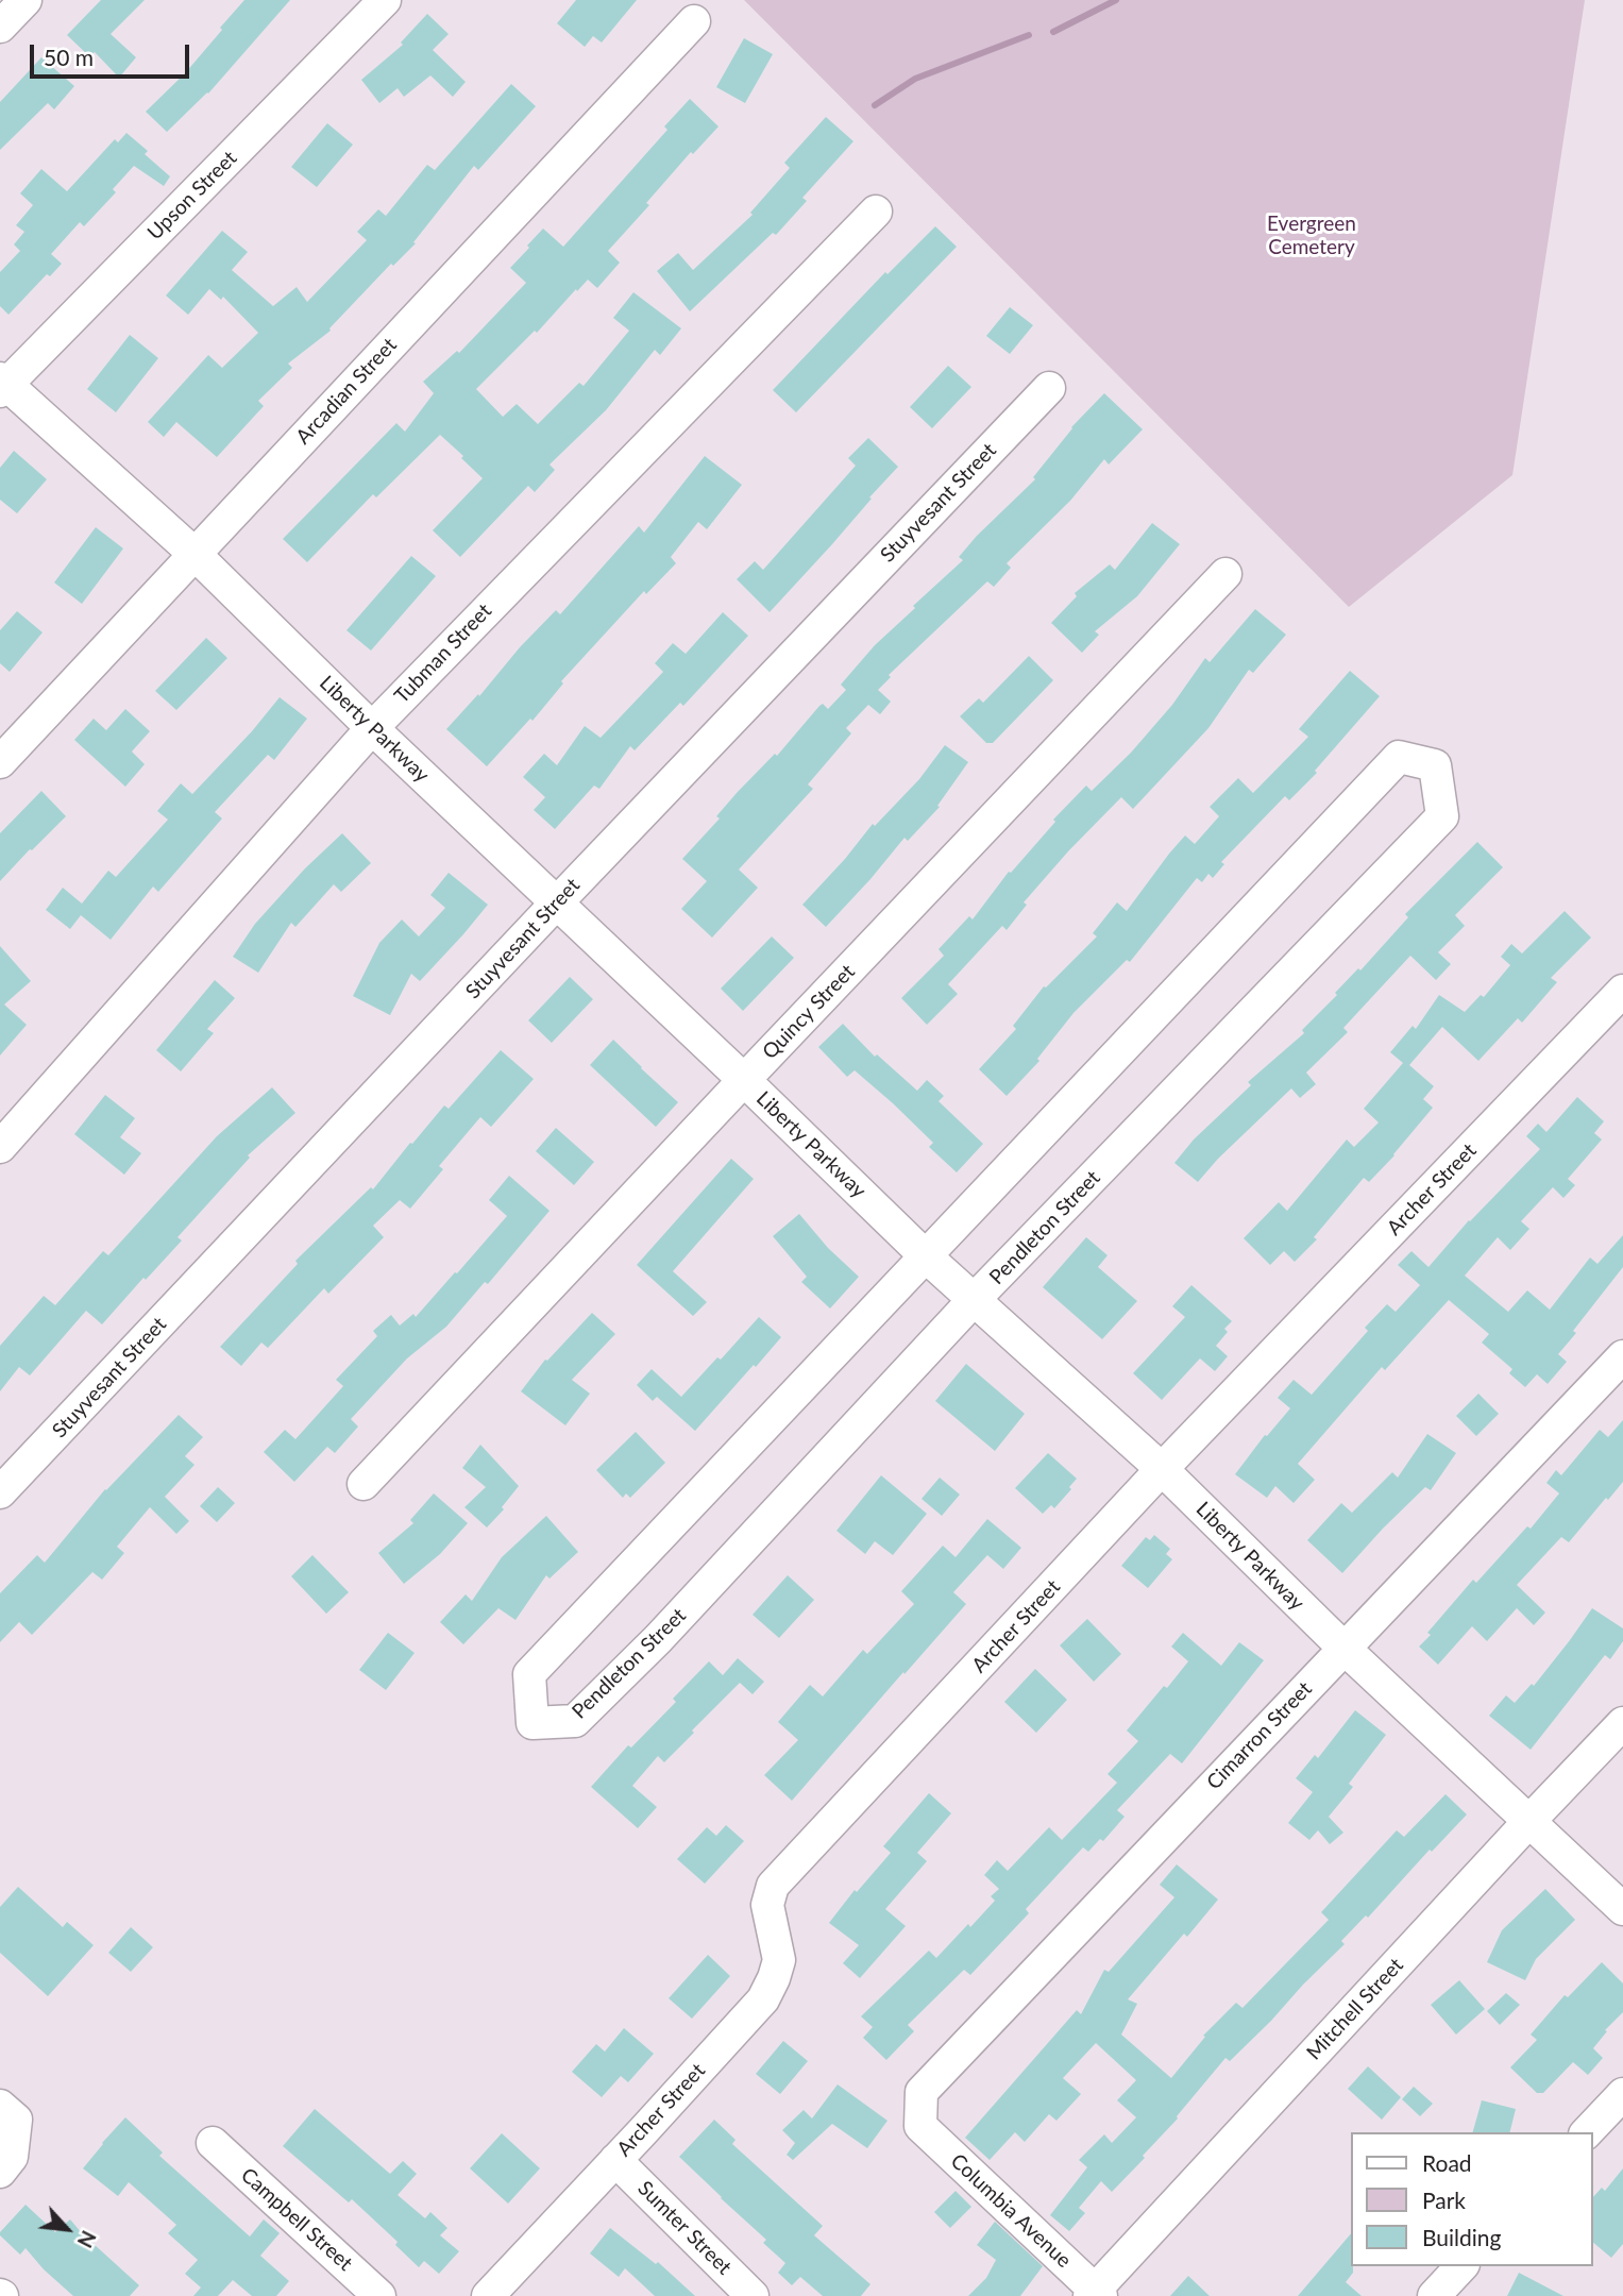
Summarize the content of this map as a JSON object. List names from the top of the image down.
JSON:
{
  "streets": {
    "street": [
      "Upson Street",
      "Arcadian Street",
      "Stuyvesant Street",
      "Tubman Street",
      "Liberty Parkway",
      "Quincy Street",
      "Archer Street",
      "Pendleton Street",
      "Cimarron Street",
      "Mitchell Street",
      "Columbia Avenue",
      "Campbell Street",
      "Sumter Street"
    ]
  },
  "crossings": [
    ["Upson Street", "Liberty Parkway"],
    ["Arcadian Street", "Liberty Parkway"],
    ["Stuyvesant Street", "Liberty Parkway"],
    ["Tubman Street", "Liberty Parkway"],
    ["Liberty Parkway", "Quincy Street"],
    ["Liberty Parkway", "Archer Street"],
    ["Liberty Parkway", "Pendleton Street"],
    ["Liberty Parkway", "Cimarron Street"],
    ["Liberty Parkway", "Mitchell Street"],
    ["Archer Street", "Sumter Street"],
    ["Cimarron Street", "Columbia Avenue"],
    ["Mitchell Street", "Columbia Avenue"]
  ],
  "parks": ["Evergreen Cemetery"],
  "legend": ["Road", "Park", "Building"],
  "scale_bar": "50 m",
  "north": "bottom right"
}
